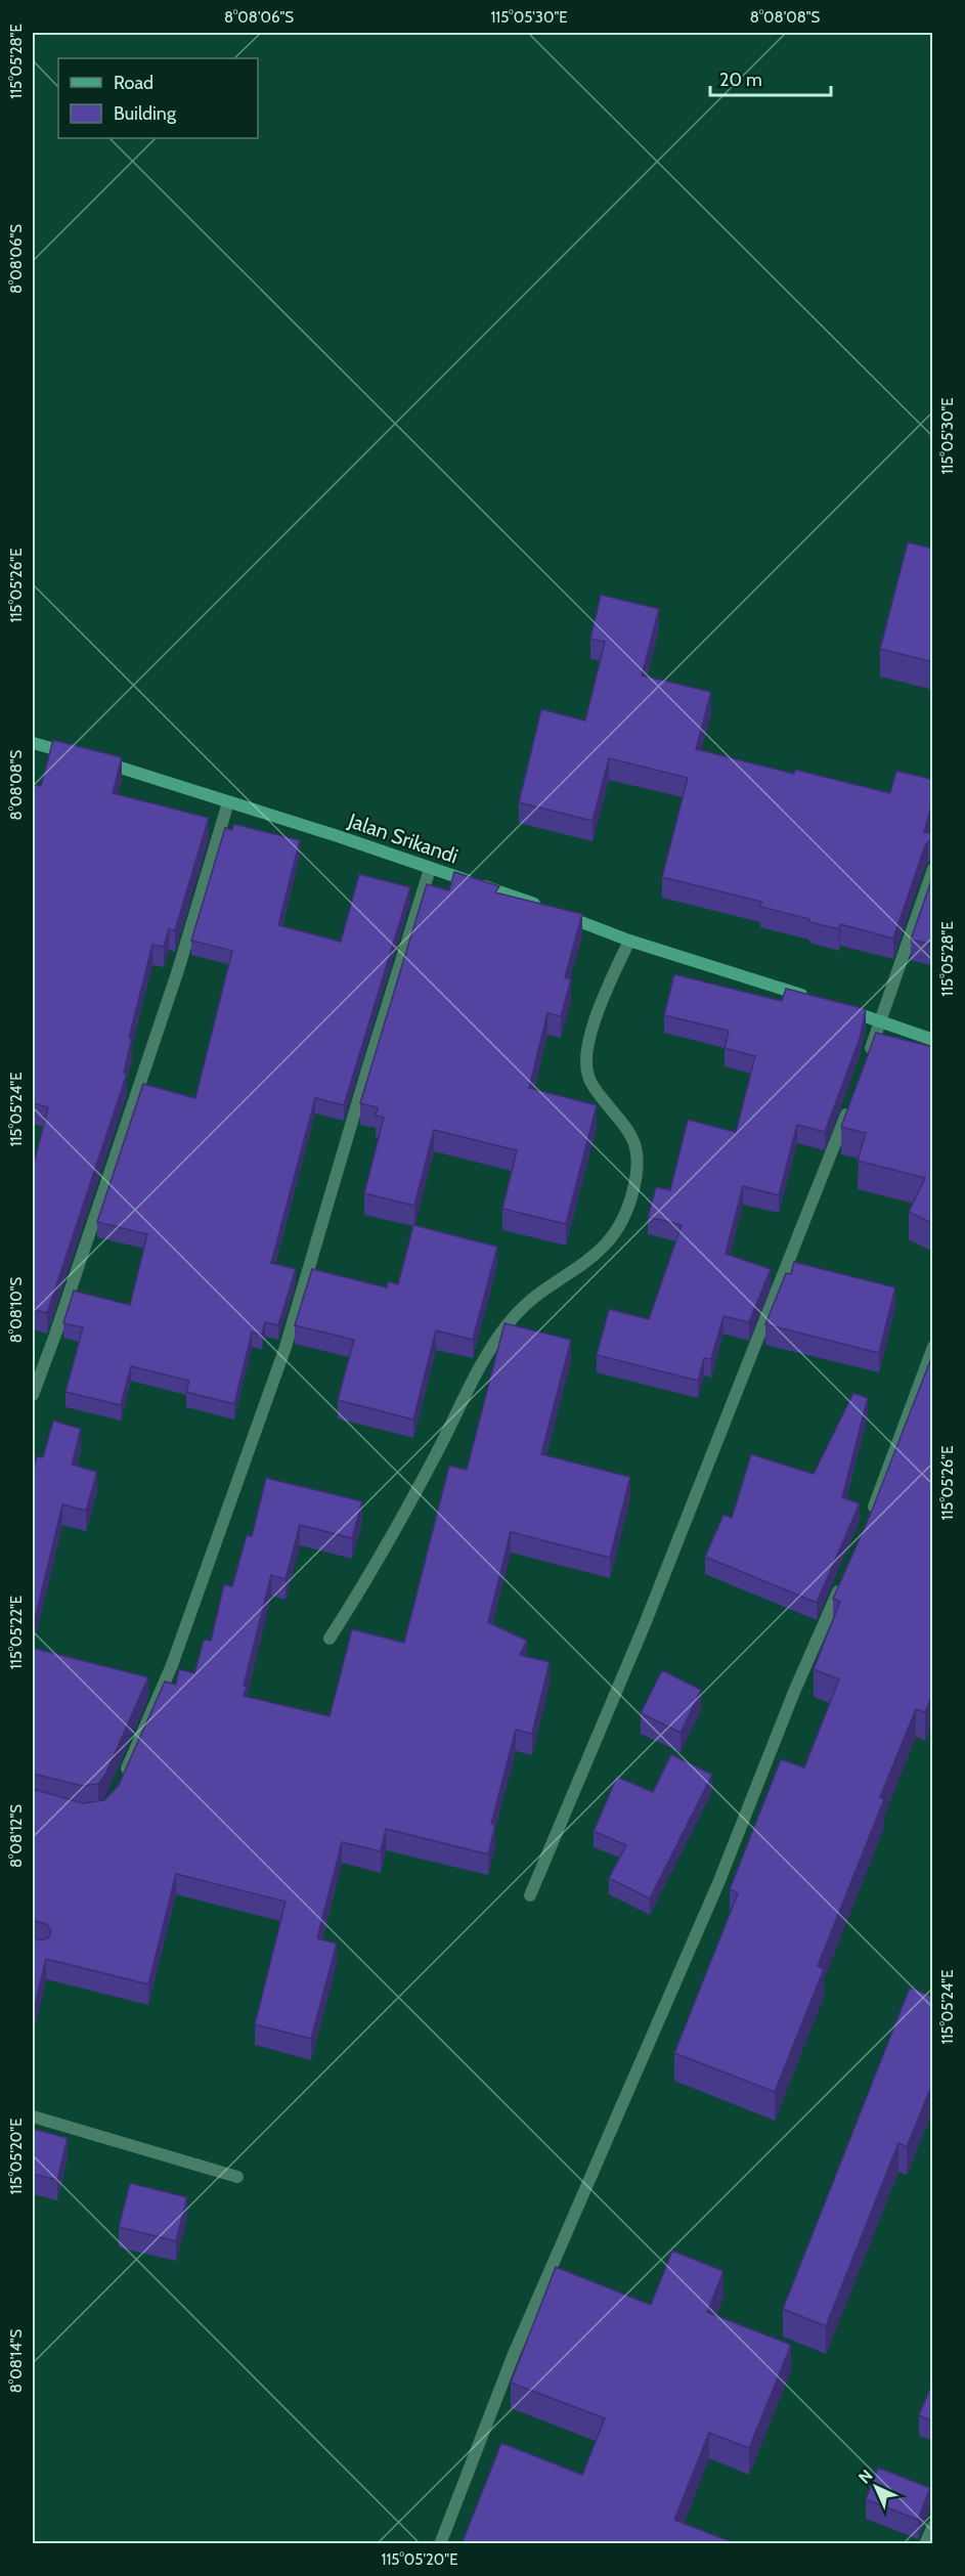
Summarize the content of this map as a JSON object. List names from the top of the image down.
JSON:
{
  "streets": {
    "street": ["Jalan Srikandi"]
  },
  "legend": ["Road", "Building"],
  "scale_bar": "20 m",
  "north": "top left",
  "coordinates": [
    "8°08'06\"S",
    "115°05'30\"E",
    "8°08'08\"S",
    "115°05'28\"E",
    "115°05'26\"E",
    "115°05'24\"E",
    "8°08'10\"S",
    "115°05'22\"E",
    "8°08'12\"S",
    "115°05'20\"E",
    "8°08'14\"S"
  ]
}
